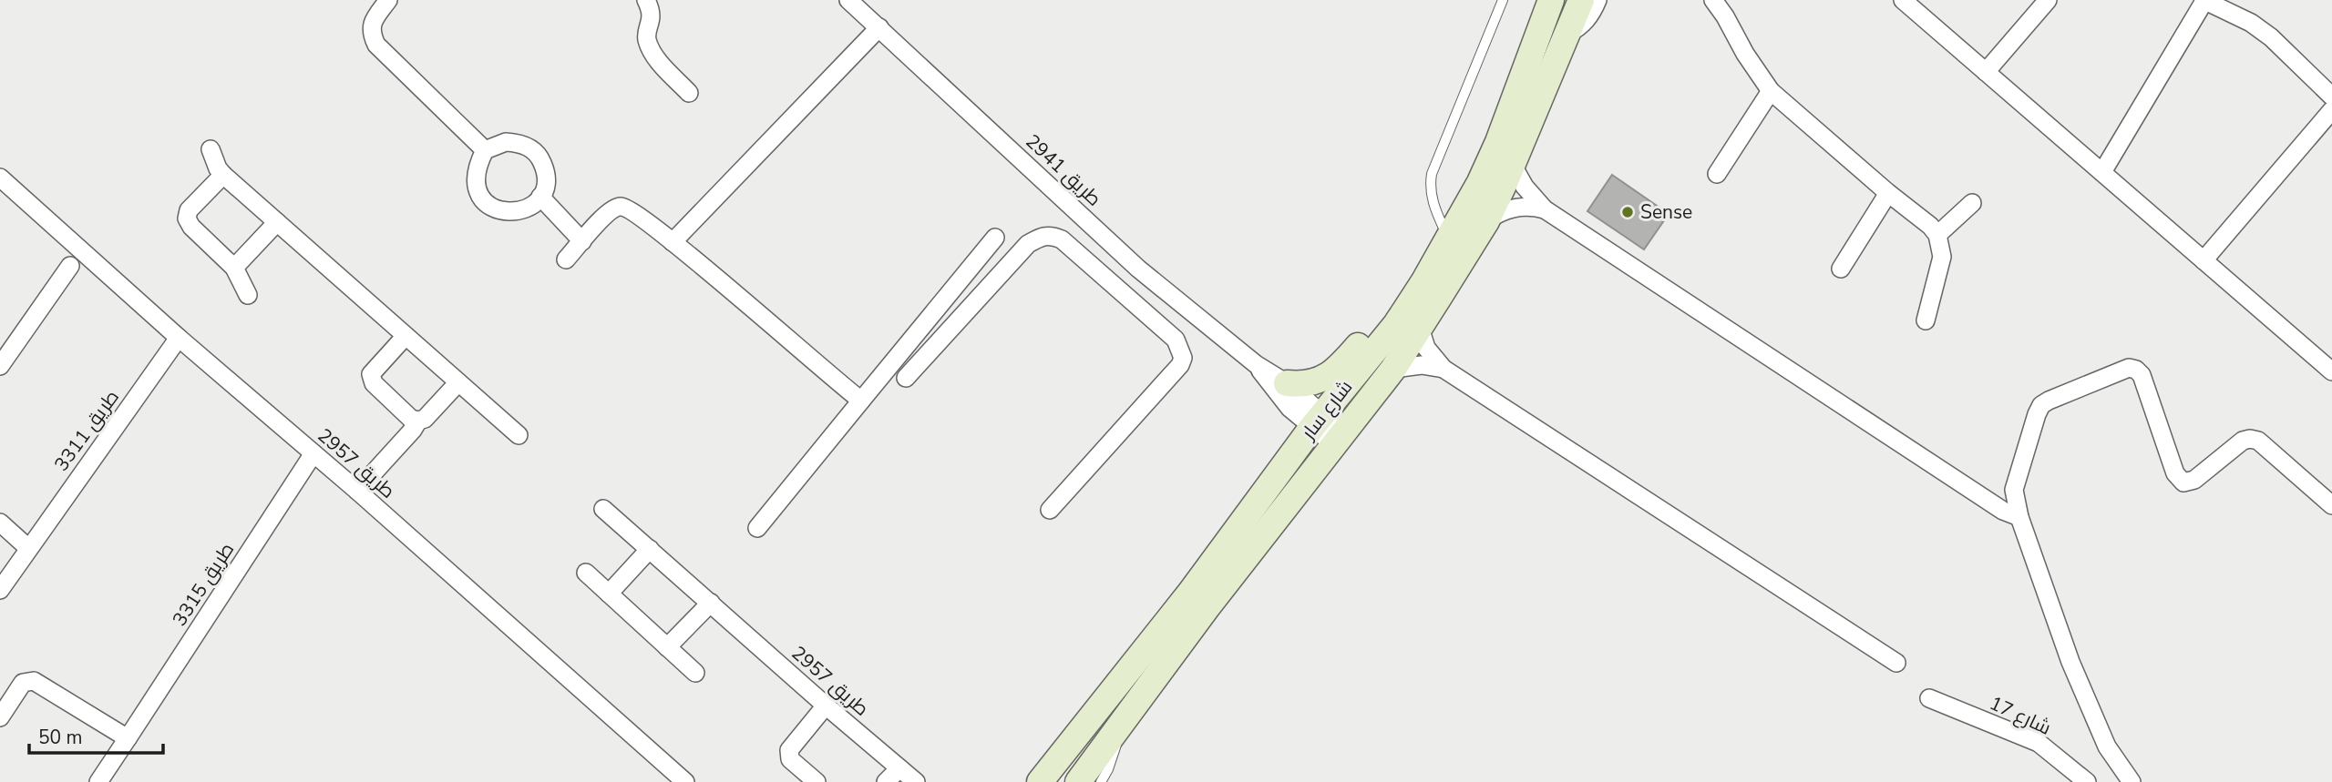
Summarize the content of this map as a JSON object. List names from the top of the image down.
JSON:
{
  "streets": {
    "street": [
      "طريق 2941",
      "شارع سار",
      "طريق 3311",
      "طريق 2957",
      "طريق 3315",
      "شارع 17"
    ]
  },
  "crossings": [
    ["طريق 2941", "شارع سار"],
    ["طريق 3311", "طريق 2957"],
    ["طريق 2957", "طريق 3315"]
  ],
  "places": ["Sense"],
  "scale_bar": "50 m"
}
